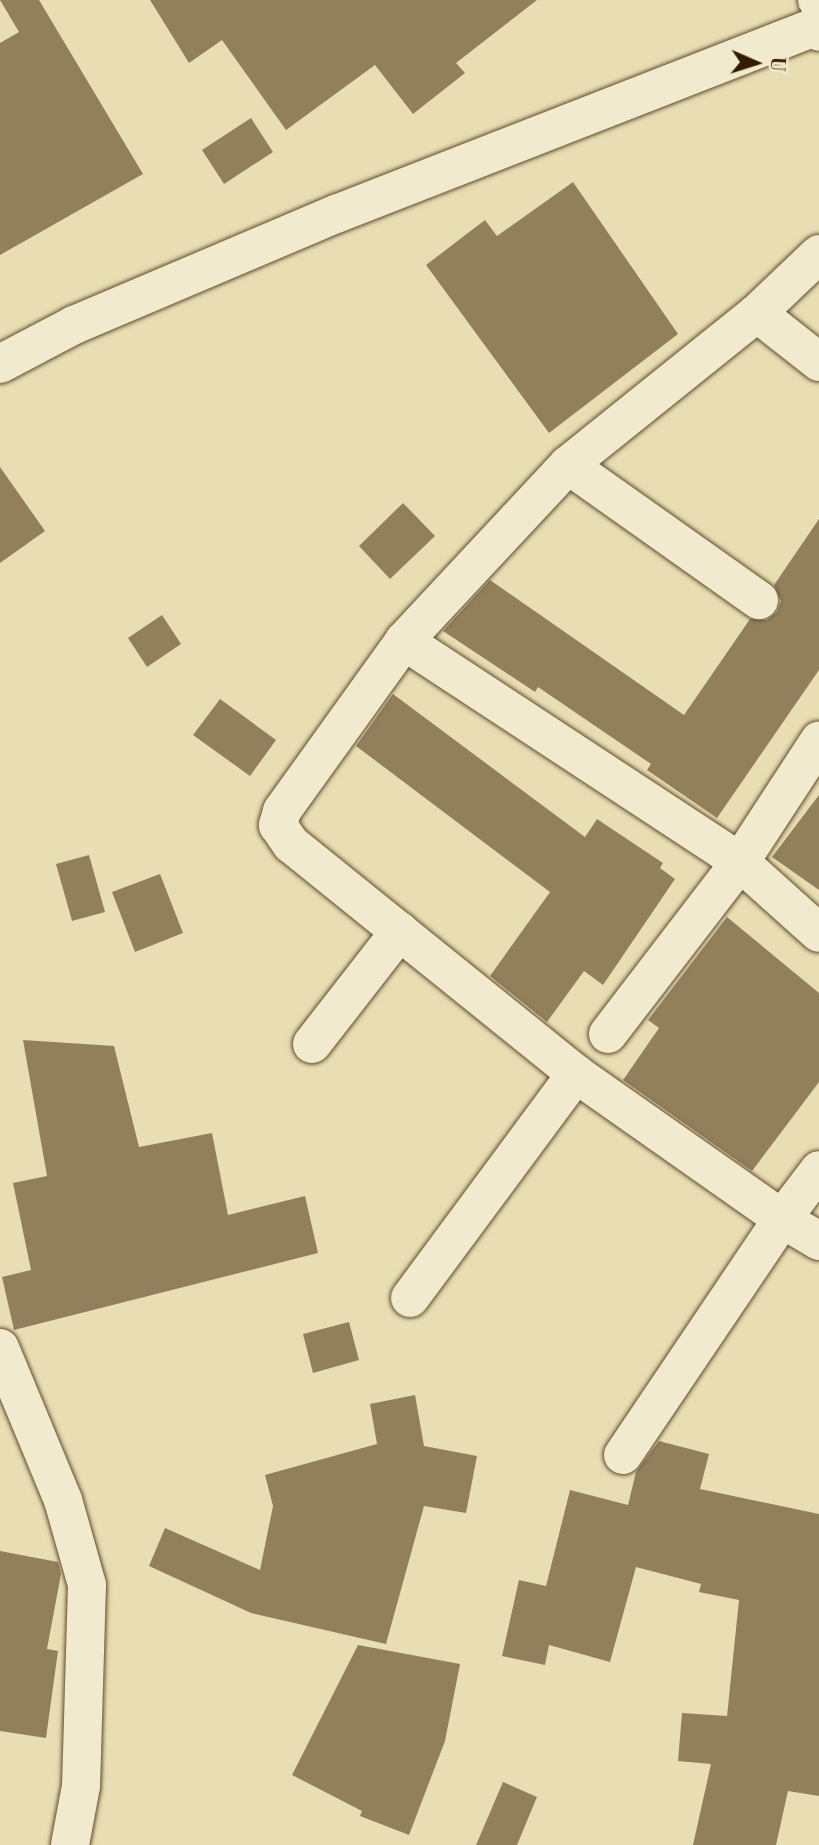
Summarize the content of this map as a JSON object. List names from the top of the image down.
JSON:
{
  "north": "right"
}
